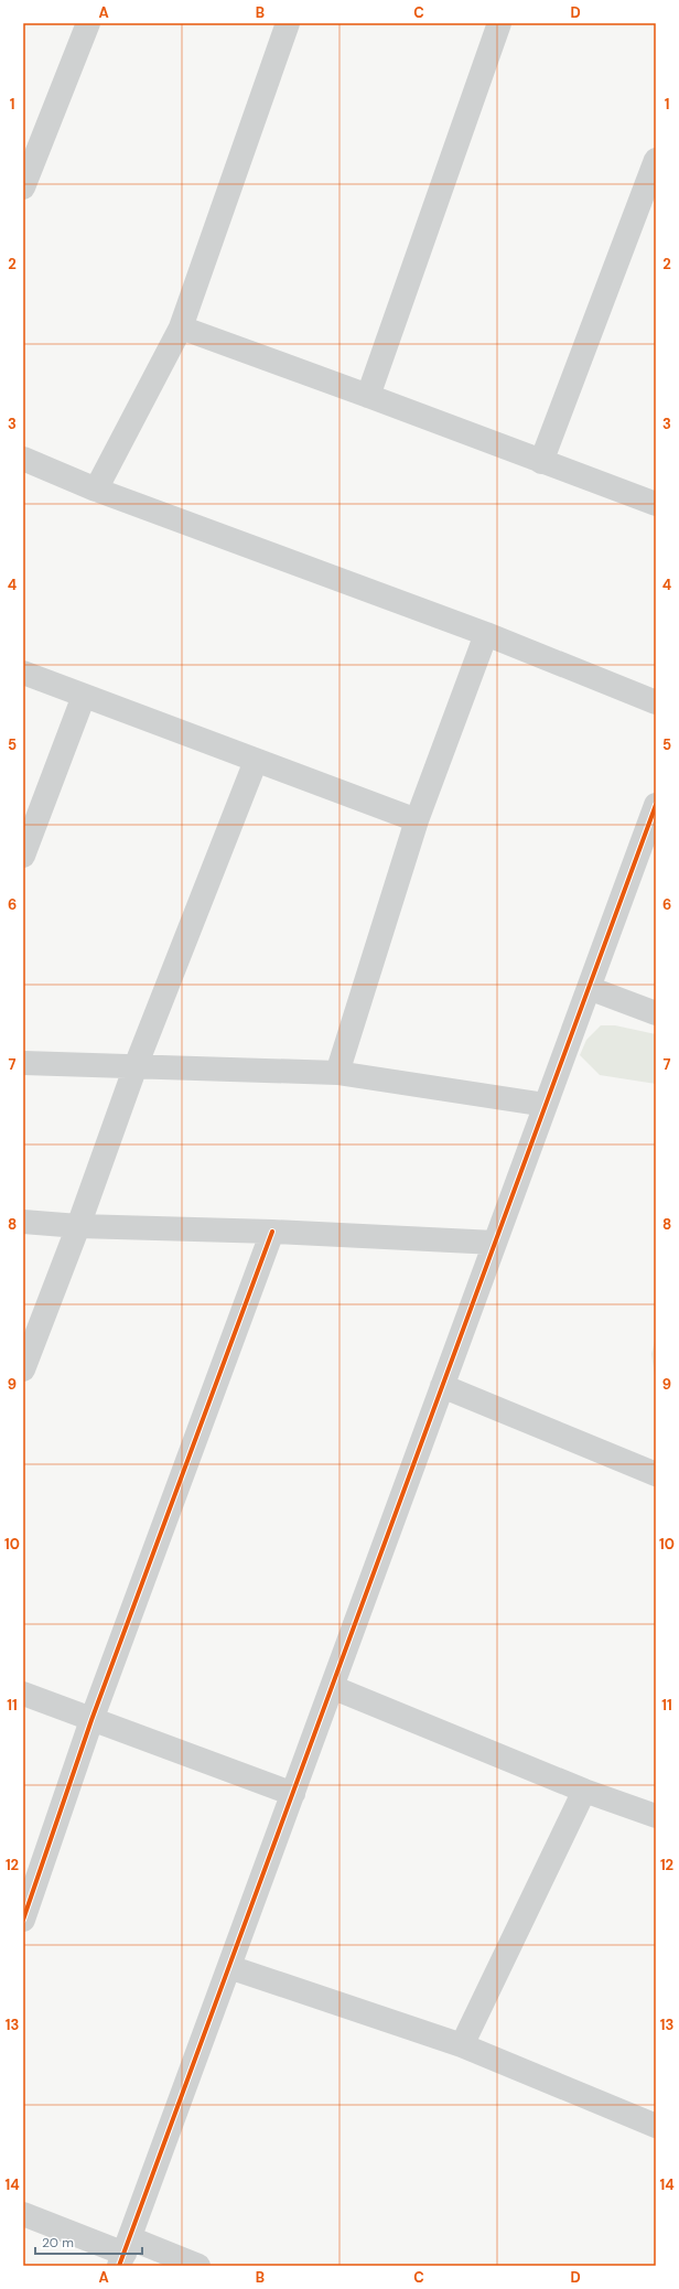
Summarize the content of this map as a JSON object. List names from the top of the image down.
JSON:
{
  "scale_bar": "20 m",
  "grid": {
    "columns": [
      "A",
      "B",
      "C",
      "D"
    ],
    "rows": [
      "1",
      "2",
      "3",
      "4",
      "5",
      "6",
      "7",
      "8",
      "9",
      "10",
      "11",
      "12",
      "13",
      "14"
    ]
  }
}
